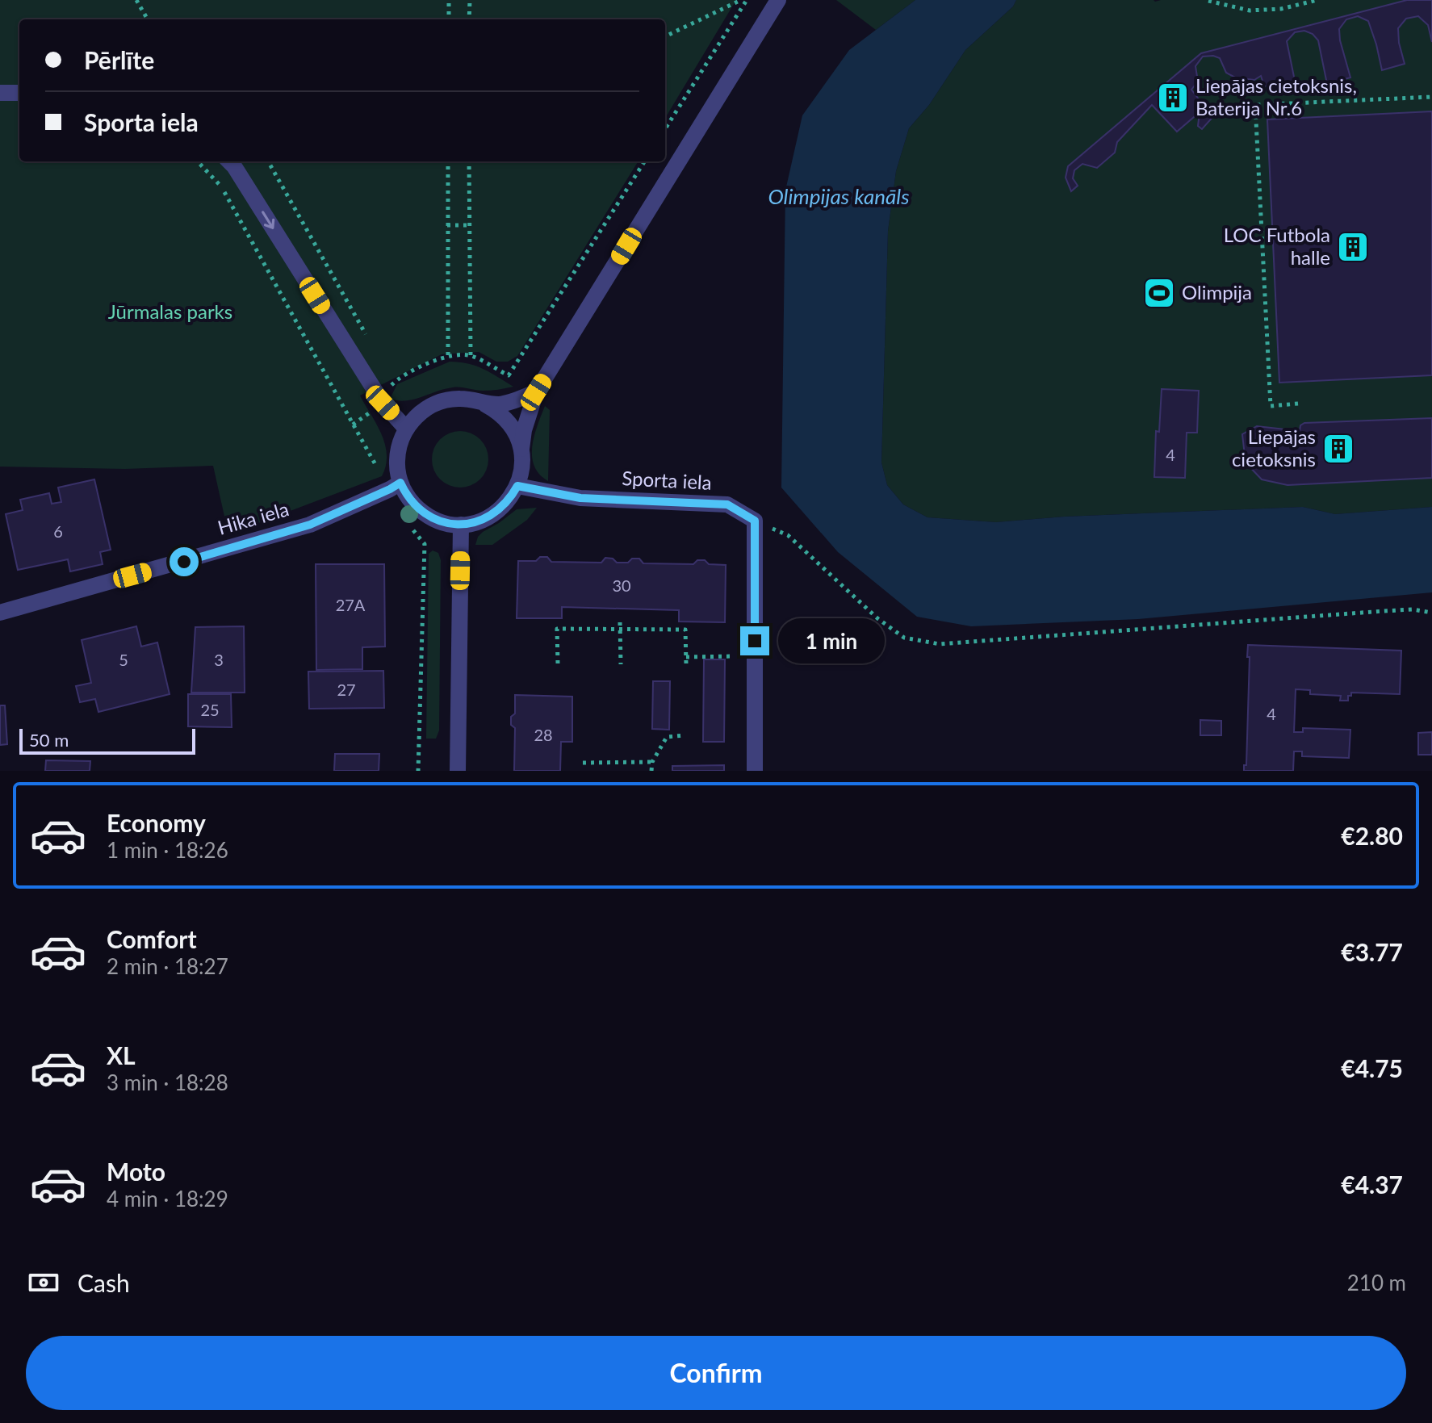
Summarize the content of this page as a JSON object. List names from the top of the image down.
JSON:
{
  "streets": {
    "street": ["Sporta iela", "Hika iela"]
  },
  "crossings": [
    ["Sporta iela", "Hika iela"]
  ],
  "water": ["Olimpijas kanāls"],
  "parks": ["Jūrmalas parks"],
  "places": {
    "building": ["Liepājas cietoksnis, Baterija Nr.6", "LOC Futbola halle", "Liepājas cietoksnis"],
    "sports": ["Olimpija"]
  },
  "house_numbers": [
    "4",
    "6",
    "30",
    "27A",
    "5",
    "3",
    "27",
    "25",
    "4",
    "28"
  ],
  "scale_bar": "50 m",
  "page": {
    "banner": ["Pērlīte", "Sporta iela"],
    "bubble": "1 min",
    "scale": "50 m",
    "list": [
      {
        "name": "Economy",
        "note": "1 min · 18:26",
        "value": "€2.80"
      },
      {
        "name": "Comfort",
        "note": "2 min · 18:27",
        "value": "€3.77"
      },
      {
        "name": "XL",
        "note": "3 min · 18:28",
        "value": "€4.75"
      },
      {
        "name": "Moto",
        "note": "4 min · 18:29",
        "value": "€4.37"
      }
    ],
    "pay": ["Cash", "210 m"],
    "buttons": "Confirm"
  }
}
